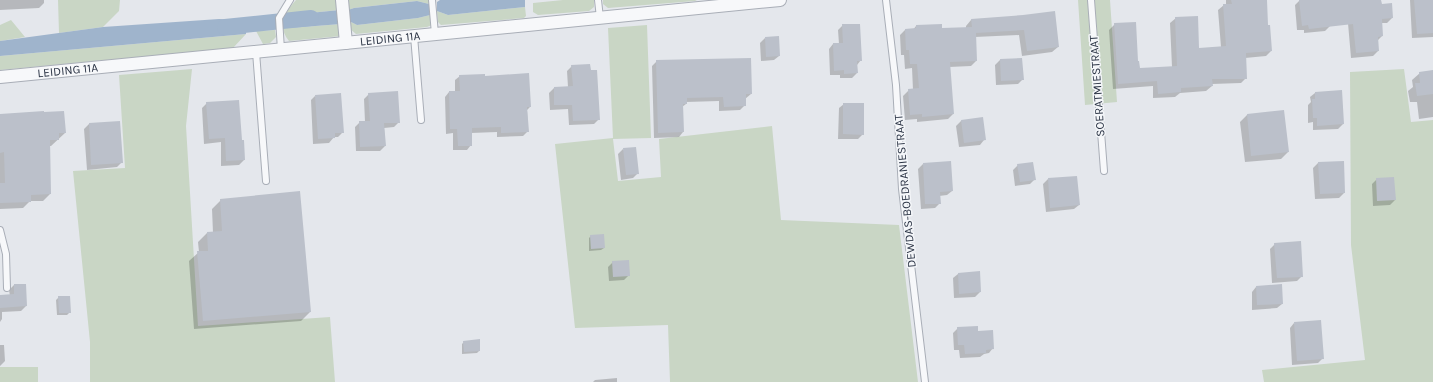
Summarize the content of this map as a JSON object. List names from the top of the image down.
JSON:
{
  "streets": {
    "street": ["LEIDING 11A"],
    "lane": ["SOERATMIESTRAAT", "DEWDAS-BOEDRANIESTRAAT"]
  }
}
